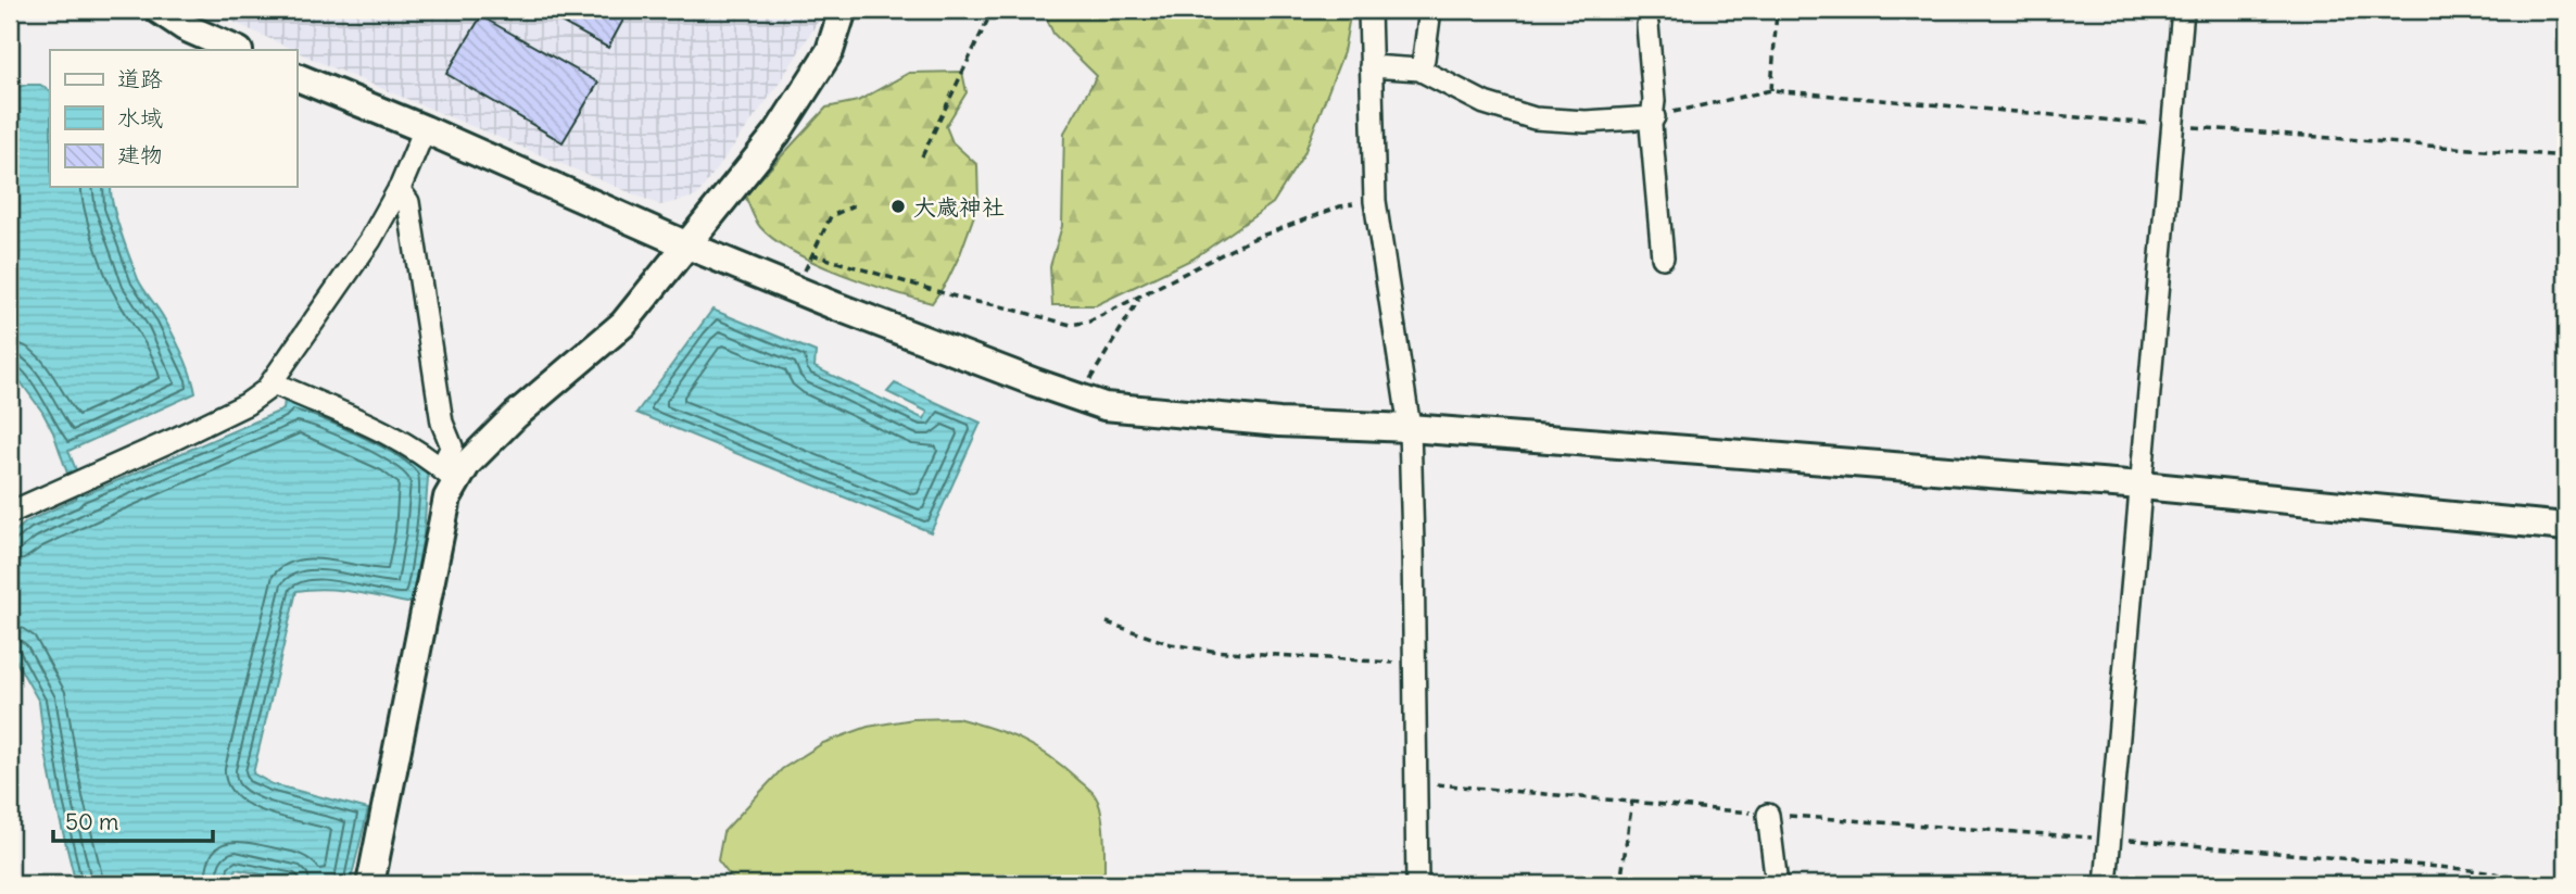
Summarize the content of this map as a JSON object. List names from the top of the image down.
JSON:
{
  "places": ["大歳神社"],
  "legend": ["道路", "水域", "建物"],
  "scale_bar": "50 m"
}
